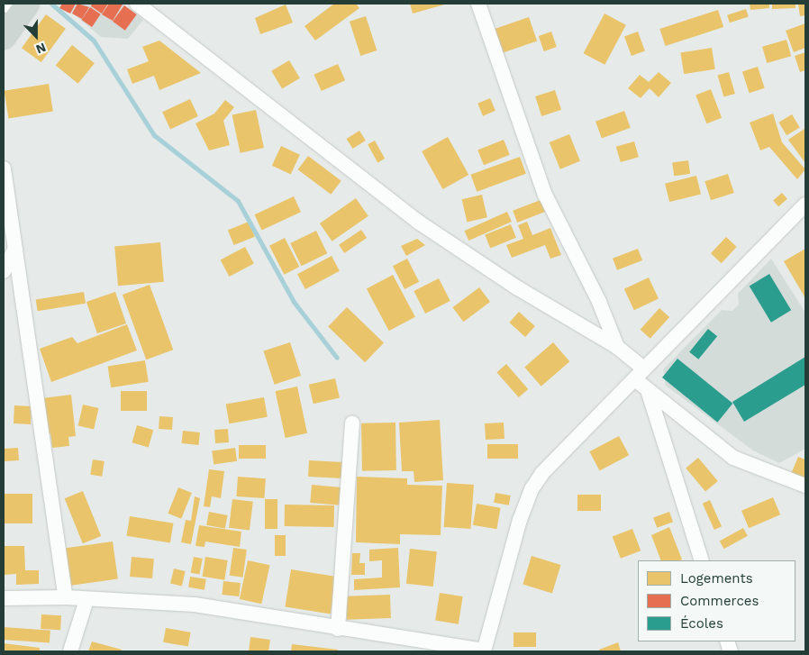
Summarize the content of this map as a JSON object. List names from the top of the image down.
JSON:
{
  "legend": ["Logements", "Commerces", "Écoles"],
  "north": "bottom"
}
